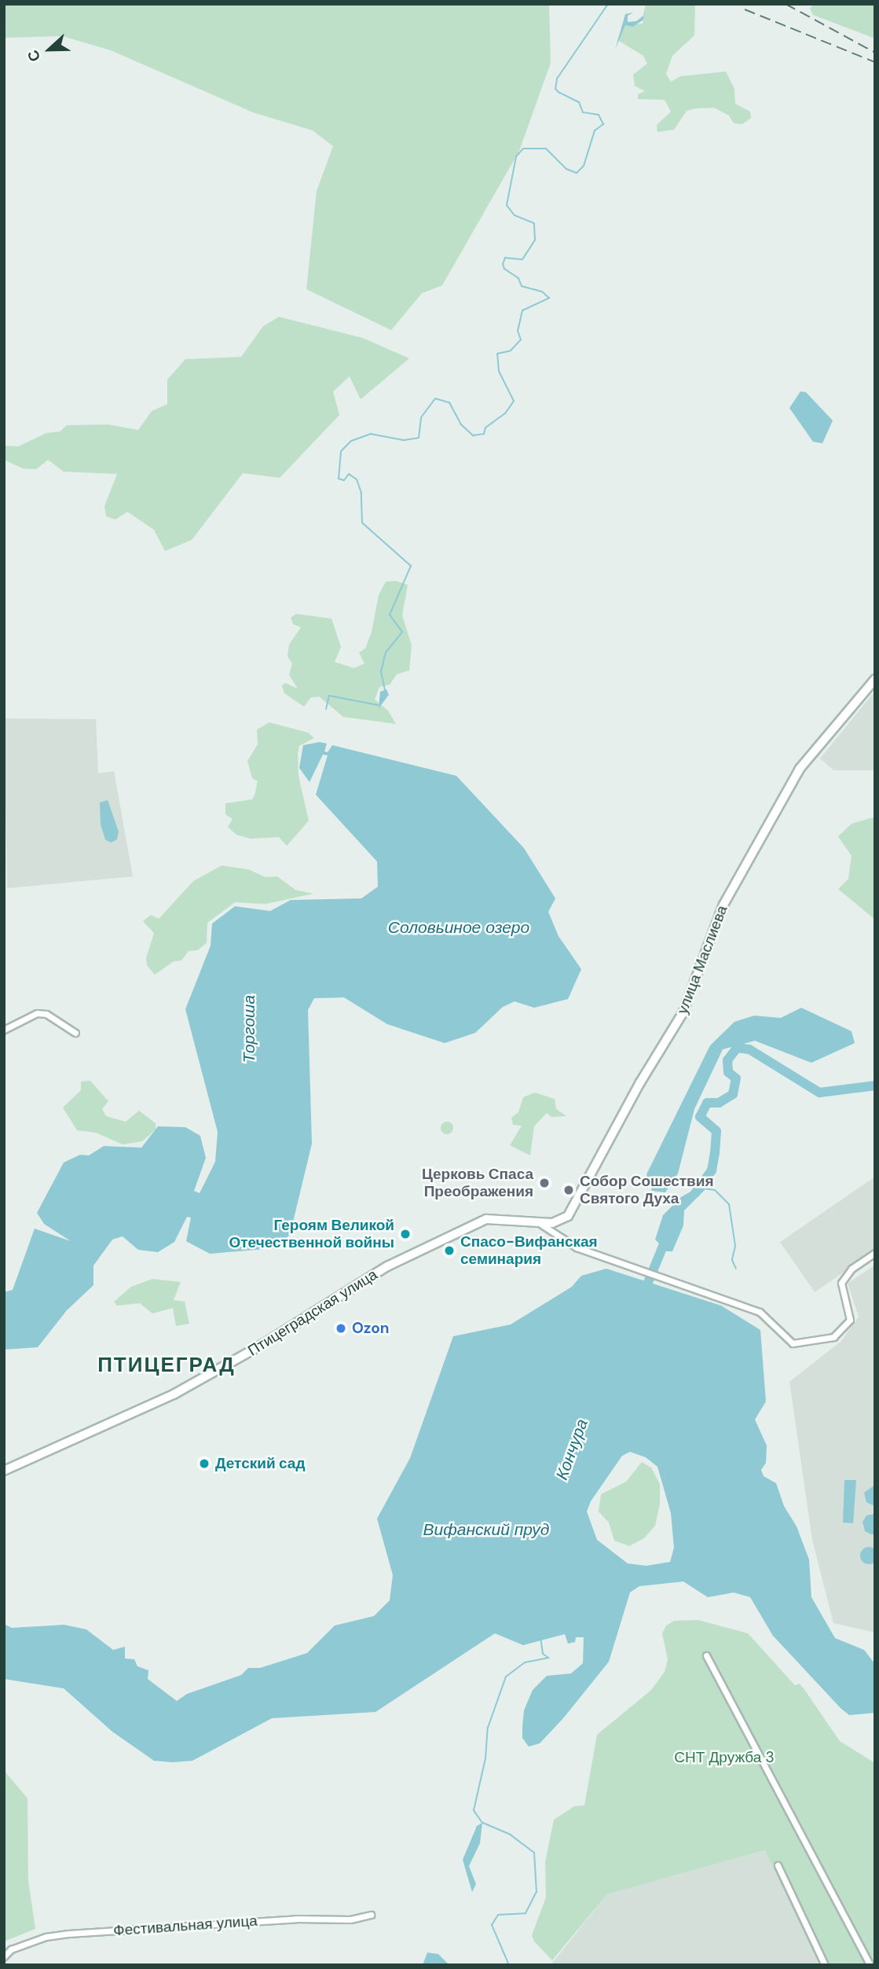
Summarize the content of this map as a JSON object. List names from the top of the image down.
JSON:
{
  "streets": {
    "street": ["улица Маслиева", "Птицеградская улица", "Фестивальная улица"]
  },
  "crossings": [
    ["улица Маслиева", "Птицеградская улица"]
  ],
  "districts": ["ПТИЦЕГРАД"],
  "water": [
    "Соловьиное озеро",
    "Торгоша",
    "Кончура",
    "Вифанский пруд"
  ],
  "parks": ["СНТ Дружба 3"],
  "places": [
    "Церковь Спаса Преображения",
    "Собор Сошествия Святого Духа",
    "Героям Великой Отечественной войны",
    "Спасо-Вифанская семинария",
    "Ozon",
    "Детский сад"
  ],
  "north": "left"
}
